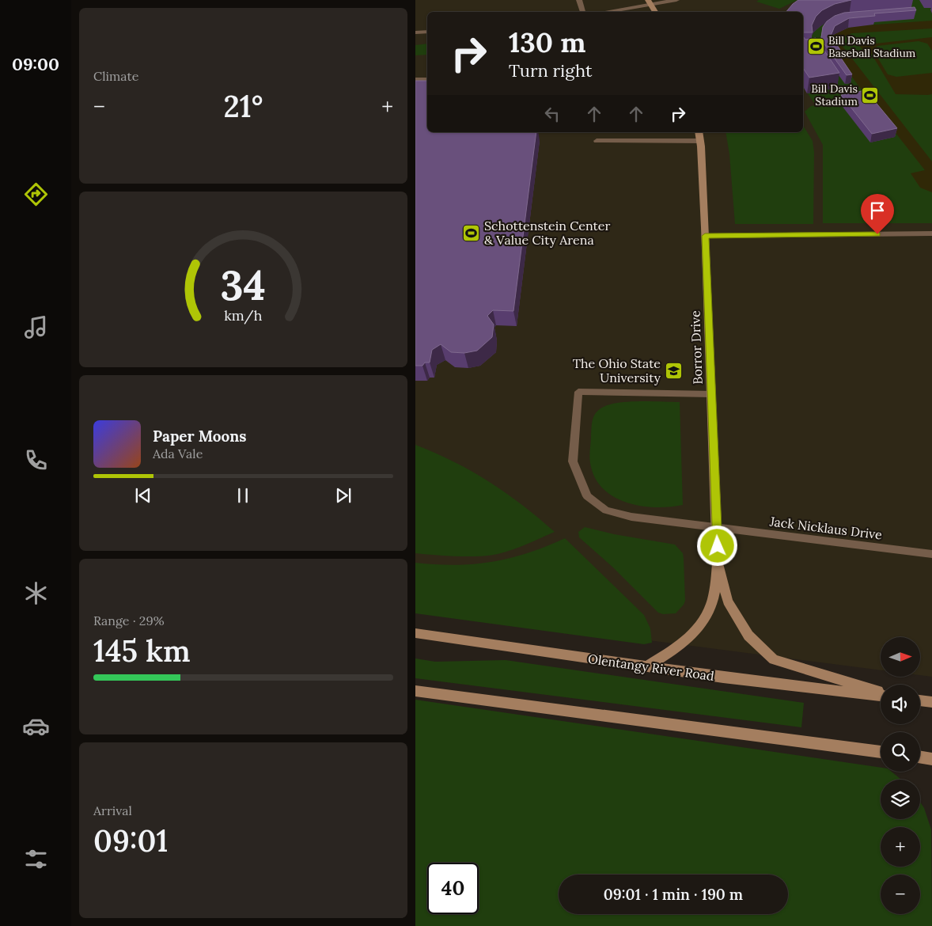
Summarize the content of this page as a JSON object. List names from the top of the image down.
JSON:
{
  "streets": {
    "street": ["Borror Drive", "Olentangy River Road"],
    "lane": ["Jack Nicklaus Drive"]
  },
  "crossings": [
    ["Borror Drive", "Jack Nicklaus Drive"]
  ],
  "places": {
    "sports": ["Bill Davis Baseball Stadium", "Bill Davis Stadium", "Schottenstein Center & Value City Arena"],
    "school or university": ["The Ohio State University"]
  },
  "north": "right",
  "page": {
    "tabs": "09:00",
    "tile": [
      "Climate",
      ["Range · 29%", "145 km"],
      ["Arrival", "09:01"]
    ],
    "turn": ["130 m", "Turn right"],
    "heat": ["−", "21°", "+"],
    "song": ["Paper Moons", "Ada Vale"],
    "map_buttons": ["+", "−"],
    "limit": "40",
    "trip": "09:01 · 1 min · 190 m",
    "gauge": ["34", "km/h"]
  }
}
